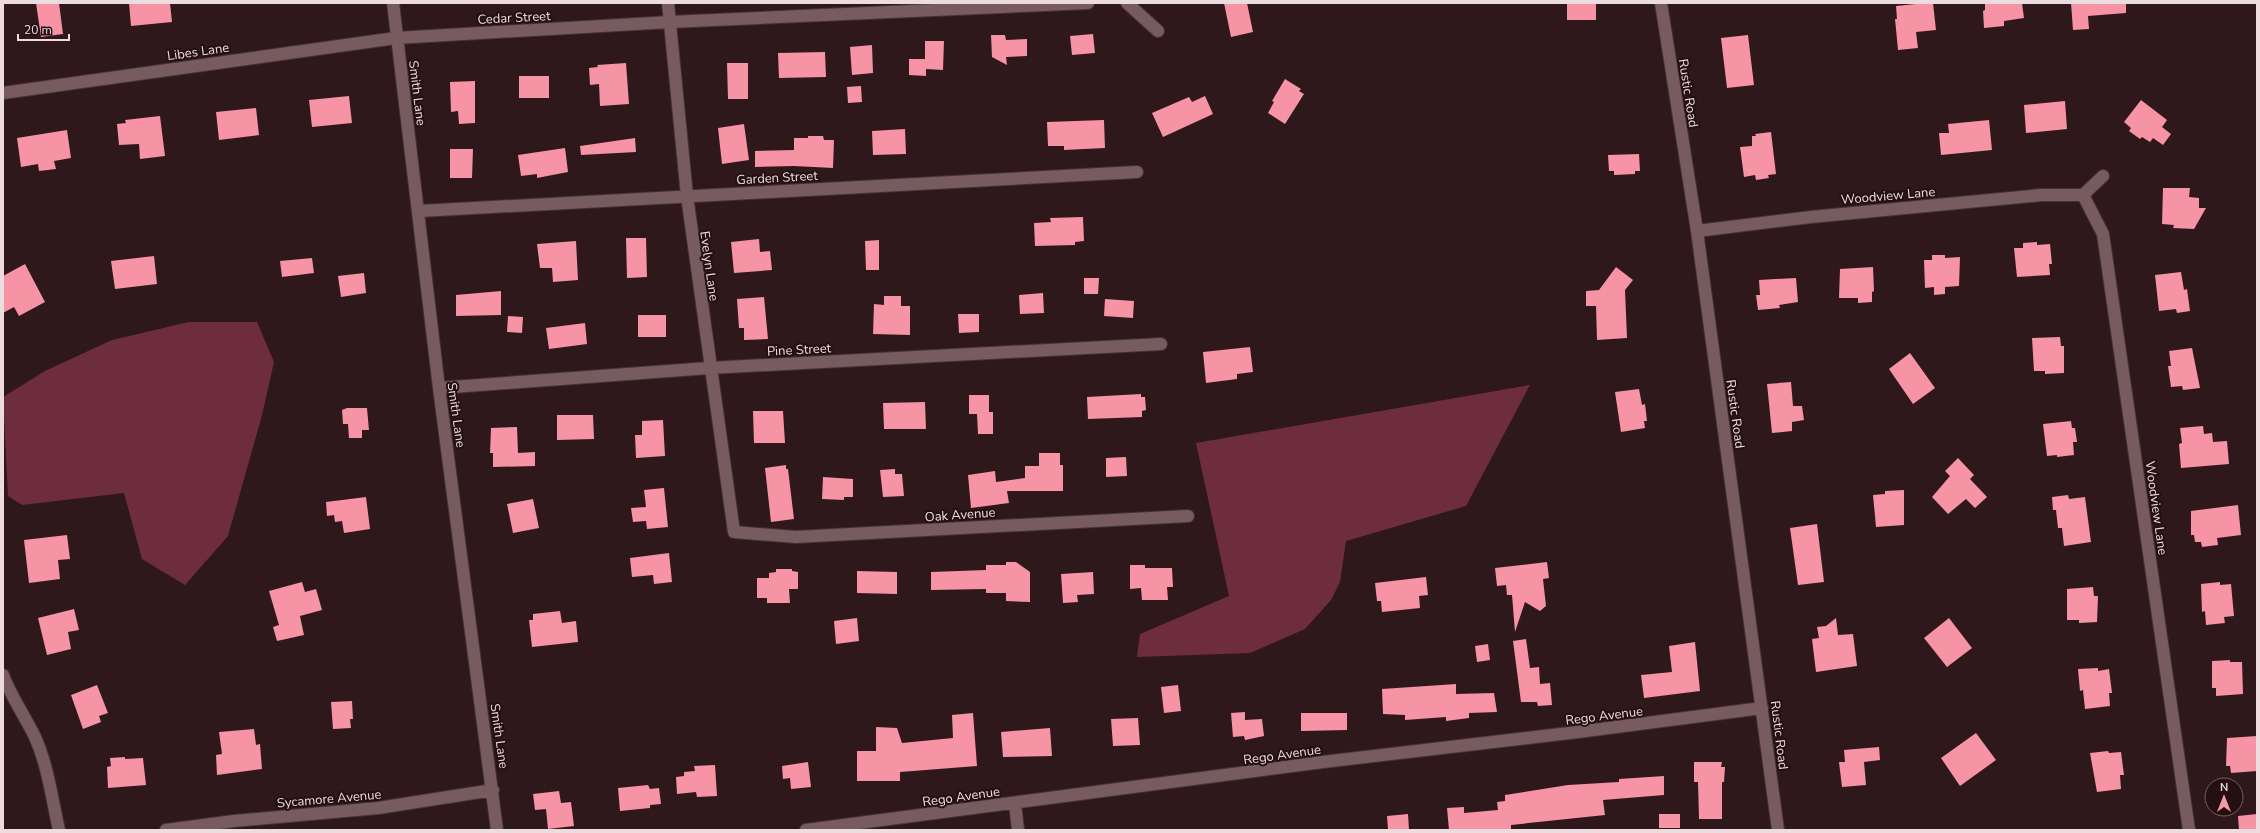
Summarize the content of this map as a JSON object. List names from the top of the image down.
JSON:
{
  "streets": {
    "street": [
      "Cedar Street",
      "Libes Lane",
      "Smith Lane",
      "Rustic Road",
      "Garden Street",
      "Woodview Lane",
      "Evelyn Lane",
      "Pine Street",
      "Oak Avenue",
      "Rego Avenue",
      "Sycamore Avenue"
    ]
  },
  "crossings": [
    ["Cedar Street", "Libes Lane"],
    ["Cedar Street", "Smith Lane"],
    ["Cedar Street", "Evelyn Lane"],
    ["Libes Lane", "Smith Lane"],
    ["Smith Lane", "Garden Street"],
    ["Smith Lane", "Pine Street"],
    ["Smith Lane", "Sycamore Avenue"],
    ["Rustic Road", "Woodview Lane"],
    ["Rustic Road", "Rego Avenue"],
    ["Garden Street", "Evelyn Lane"],
    ["Evelyn Lane", "Pine Street"],
    ["Evelyn Lane", "Oak Avenue"]
  ],
  "scale_bar": "20 m",
  "north": "top"
}
